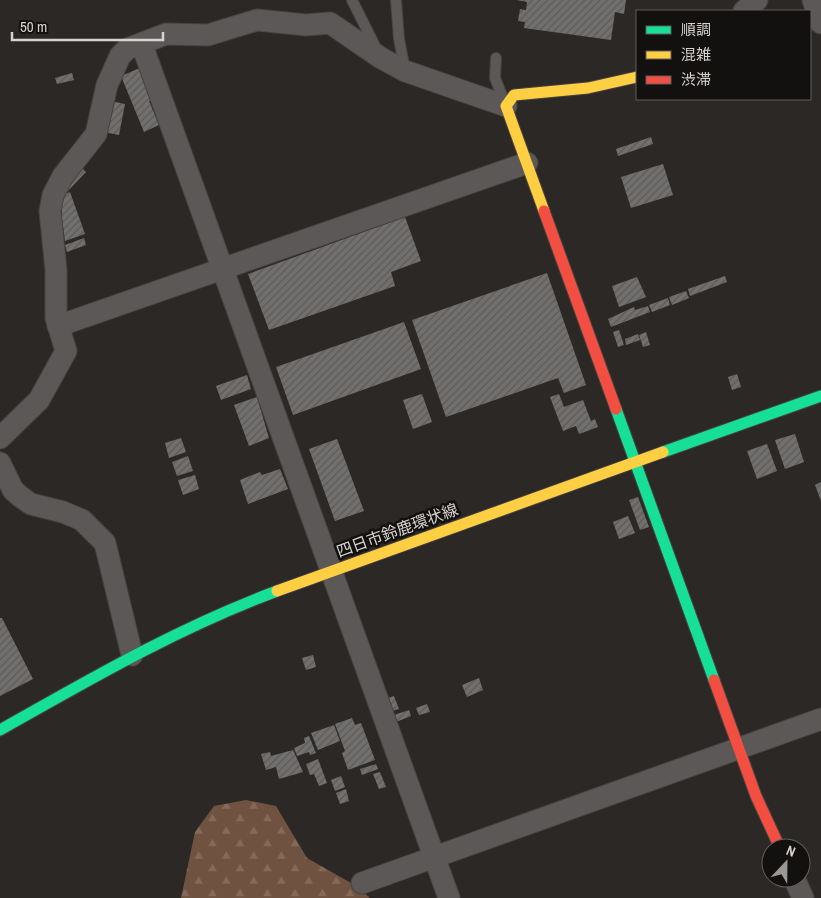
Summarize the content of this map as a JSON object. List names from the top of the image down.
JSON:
{
  "streets": {
    "street": ["四日市鈴鹿環状線"]
  },
  "legend": ["順調", "混雑", "渋滞"],
  "scale_bar": "50 m",
  "north": "top"
}
